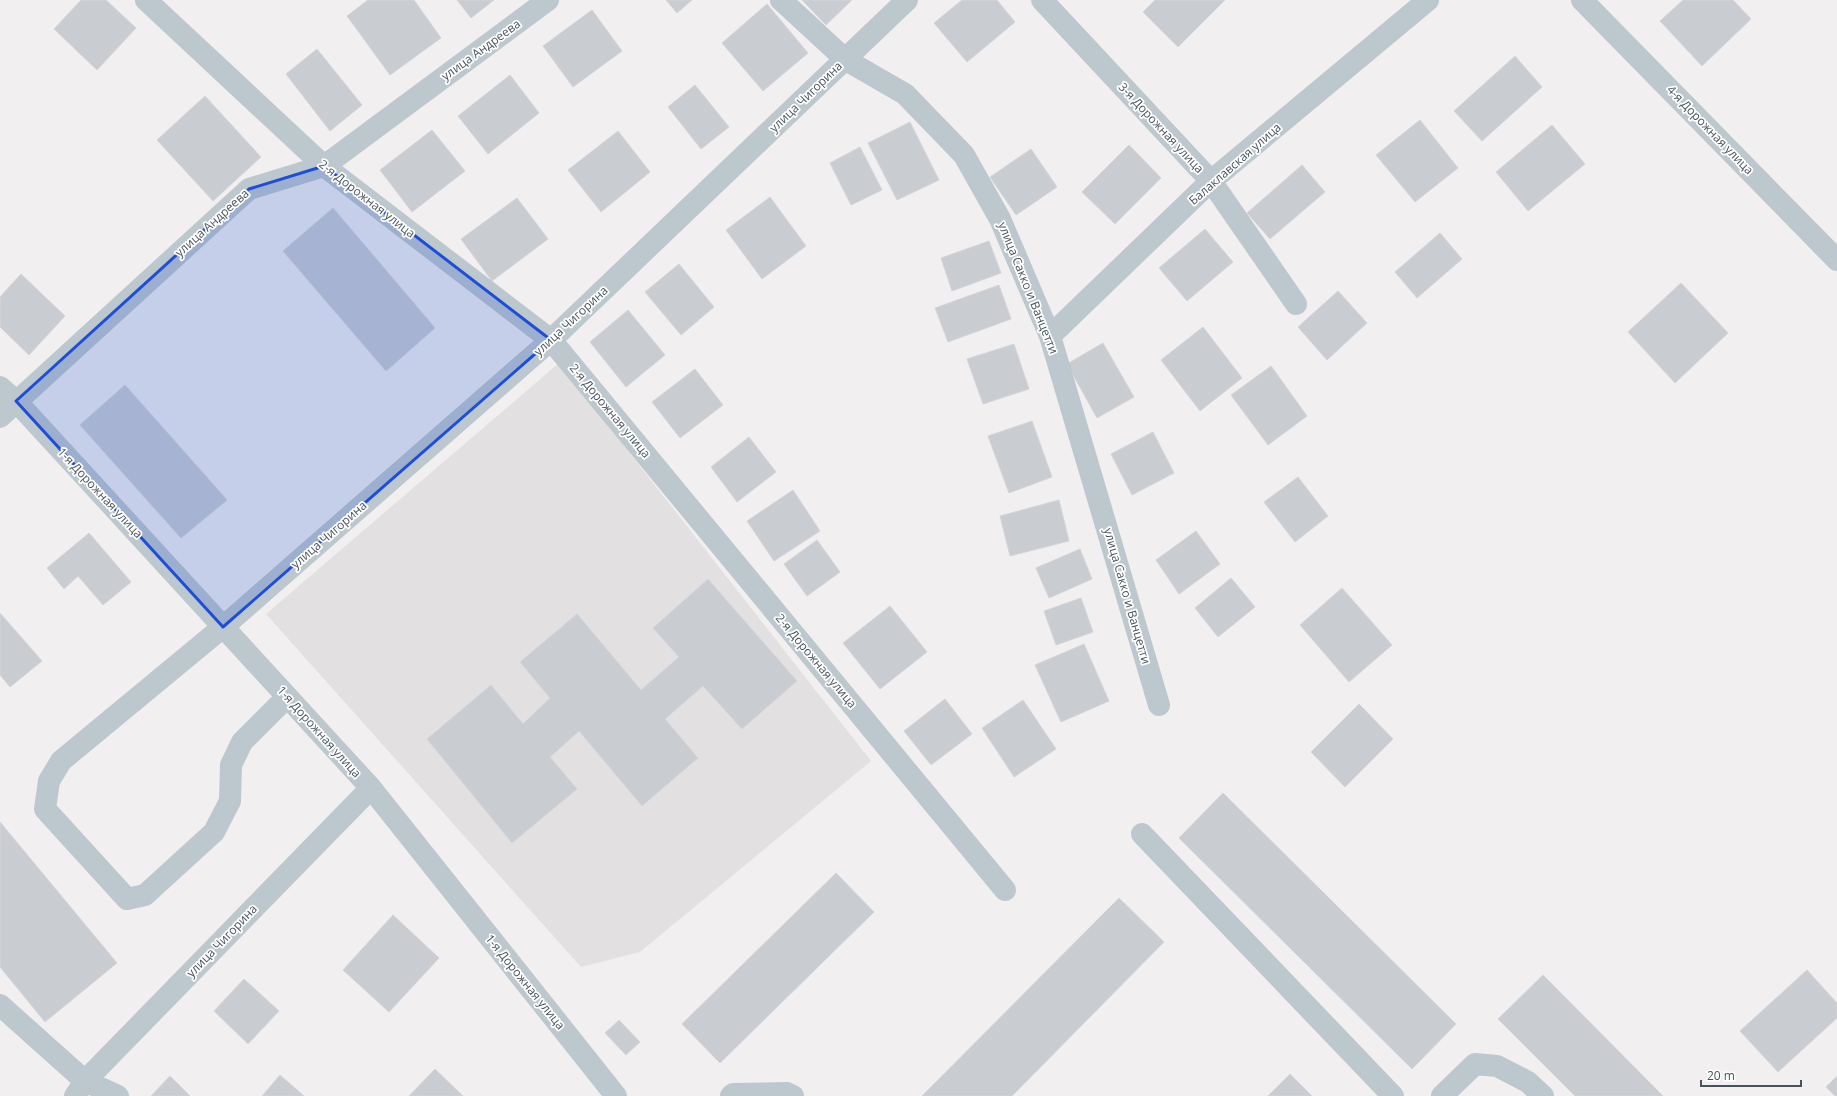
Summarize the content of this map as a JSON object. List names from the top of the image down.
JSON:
{
  "streets": {
    "street": [
      "улица Андреева",
      "улица Чигорина",
      "3-я Дорожная улица",
      "4-я Дорожная улица",
      "Балаклавская улица",
      "2-я Дорожная улица",
      "улица Сакко и Ванцетти",
      "1-я Дорожная улица"
    ]
  },
  "crossings": [
    ["улица Андреева", "2-я Дорожная улица"],
    ["улица Андреева", "1-я Дорожная улица"],
    ["улица Чигорина", "2-я Дорожная улица"],
    ["улица Чигорина", "улица Сакко и Ванцетти"],
    ["улица Чигорина", "1-я Дорожная улица"],
    ["3-я Дорожная улица", "Балаклавская улица"],
    ["Балаклавская улица", "улица Сакко и Ванцетти"]
  ],
  "scale_bar": "20 m"
}
